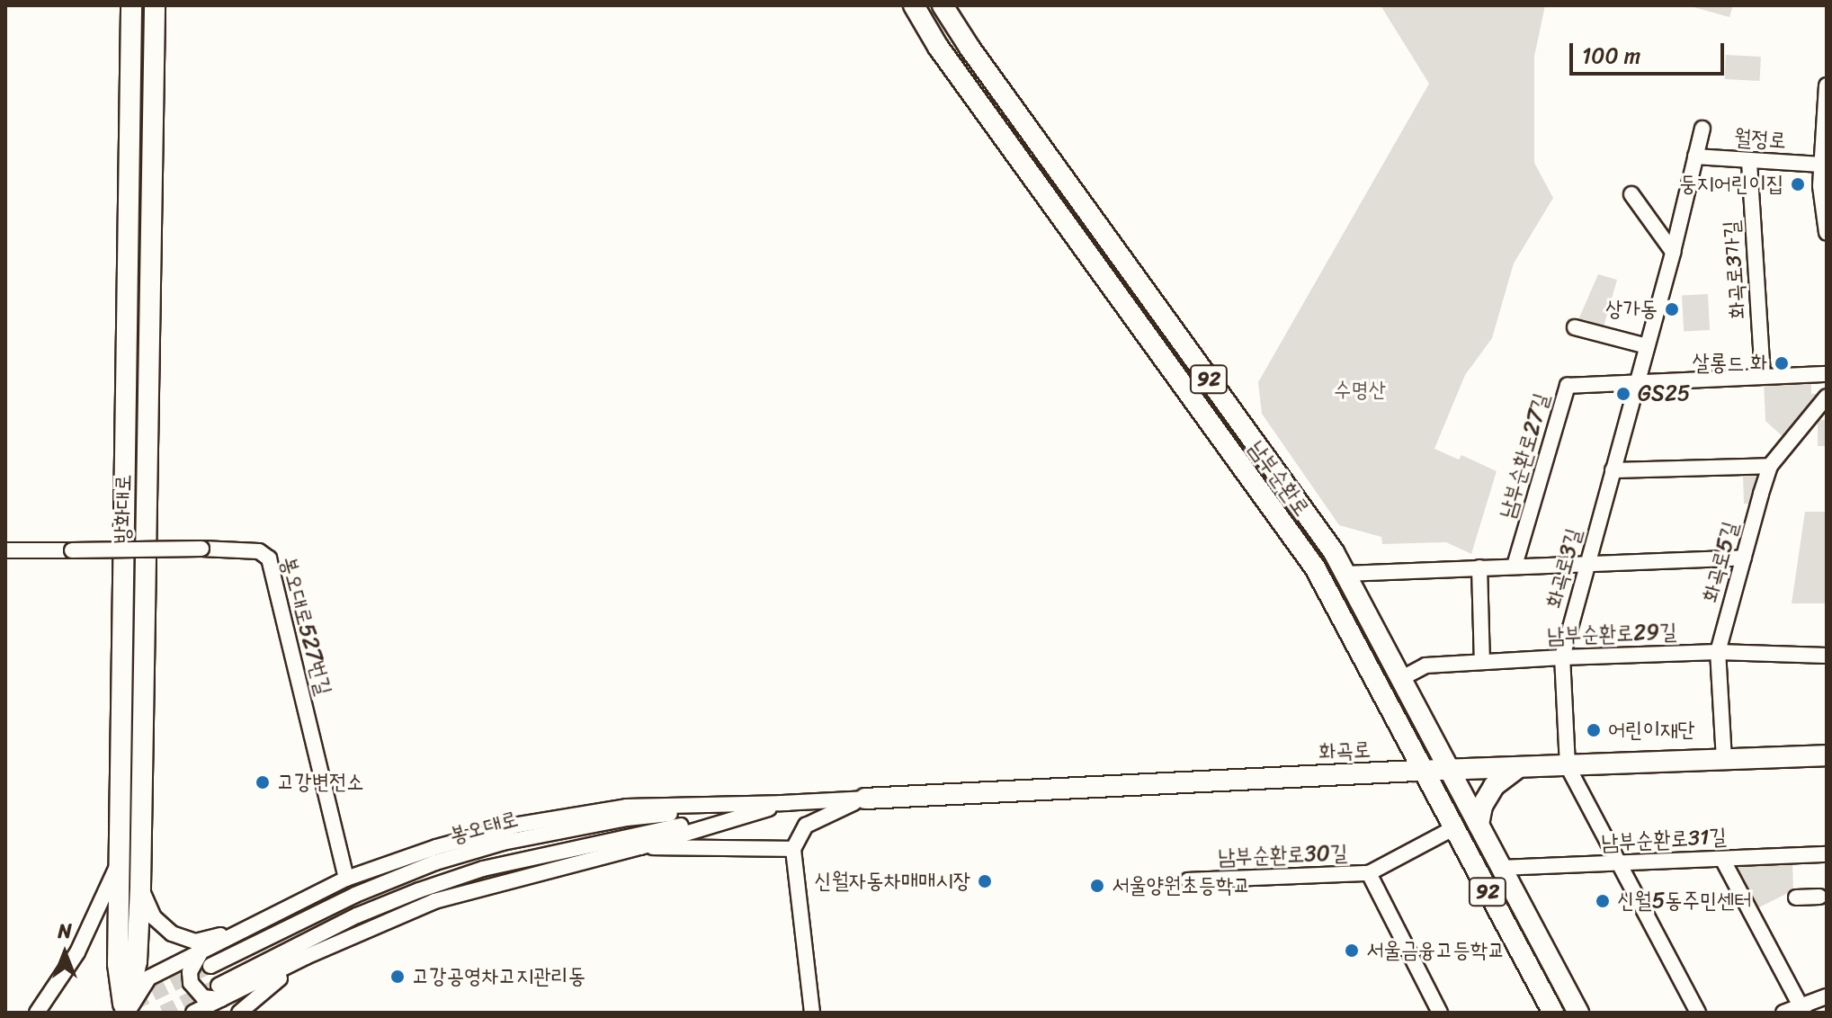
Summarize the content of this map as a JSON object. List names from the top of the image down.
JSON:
{
  "streets": {
    "main road": [
      "92",
      "남부순환로",
      "방화대로",
      "화곡로"
    ],
    "street": [
      "월정로",
      "화곡로3가길",
      "남부순환로27길",
      "화곡로5길",
      "화곡로3길",
      "봉오대로527번길",
      "남부순환로29길",
      "봉오대로",
      "남부순환로31길",
      "남부순환로30길"
    ]
  },
  "crossings": [
    ["월정로", "화곡로3가길"],
    ["월정로", "화곡로3길"],
    ["남부순환로27길", "화곡로3길"],
    ["남부순환로", "남부순환로29길"],
    ["남부순환로", "화곡로"],
    ["남부순환로", "남부순환로31길"],
    ["남부순환로", "남부순환로30길"],
    ["화곡로5길", "남부순환로29길"],
    ["화곡로5길", "화곡로"],
    ["화곡로3길", "남부순환로29길"],
    ["화곡로3길", "화곡로"],
    ["화곡로", "봉오대로"]
  ],
  "parks": ["수명산"],
  "places": [
    "둥지어린이집",
    "상가동",
    "살롱드 화",
    "GS25",
    "어린이재단",
    "고강변전소",
    "신월자동차매매시장",
    "서울양원초등학교",
    "신월5동주민센터",
    "서울금융고등학교",
    "고강공영차고지관리동"
  ],
  "scale_bar": "100 m",
  "north": "top"
}
